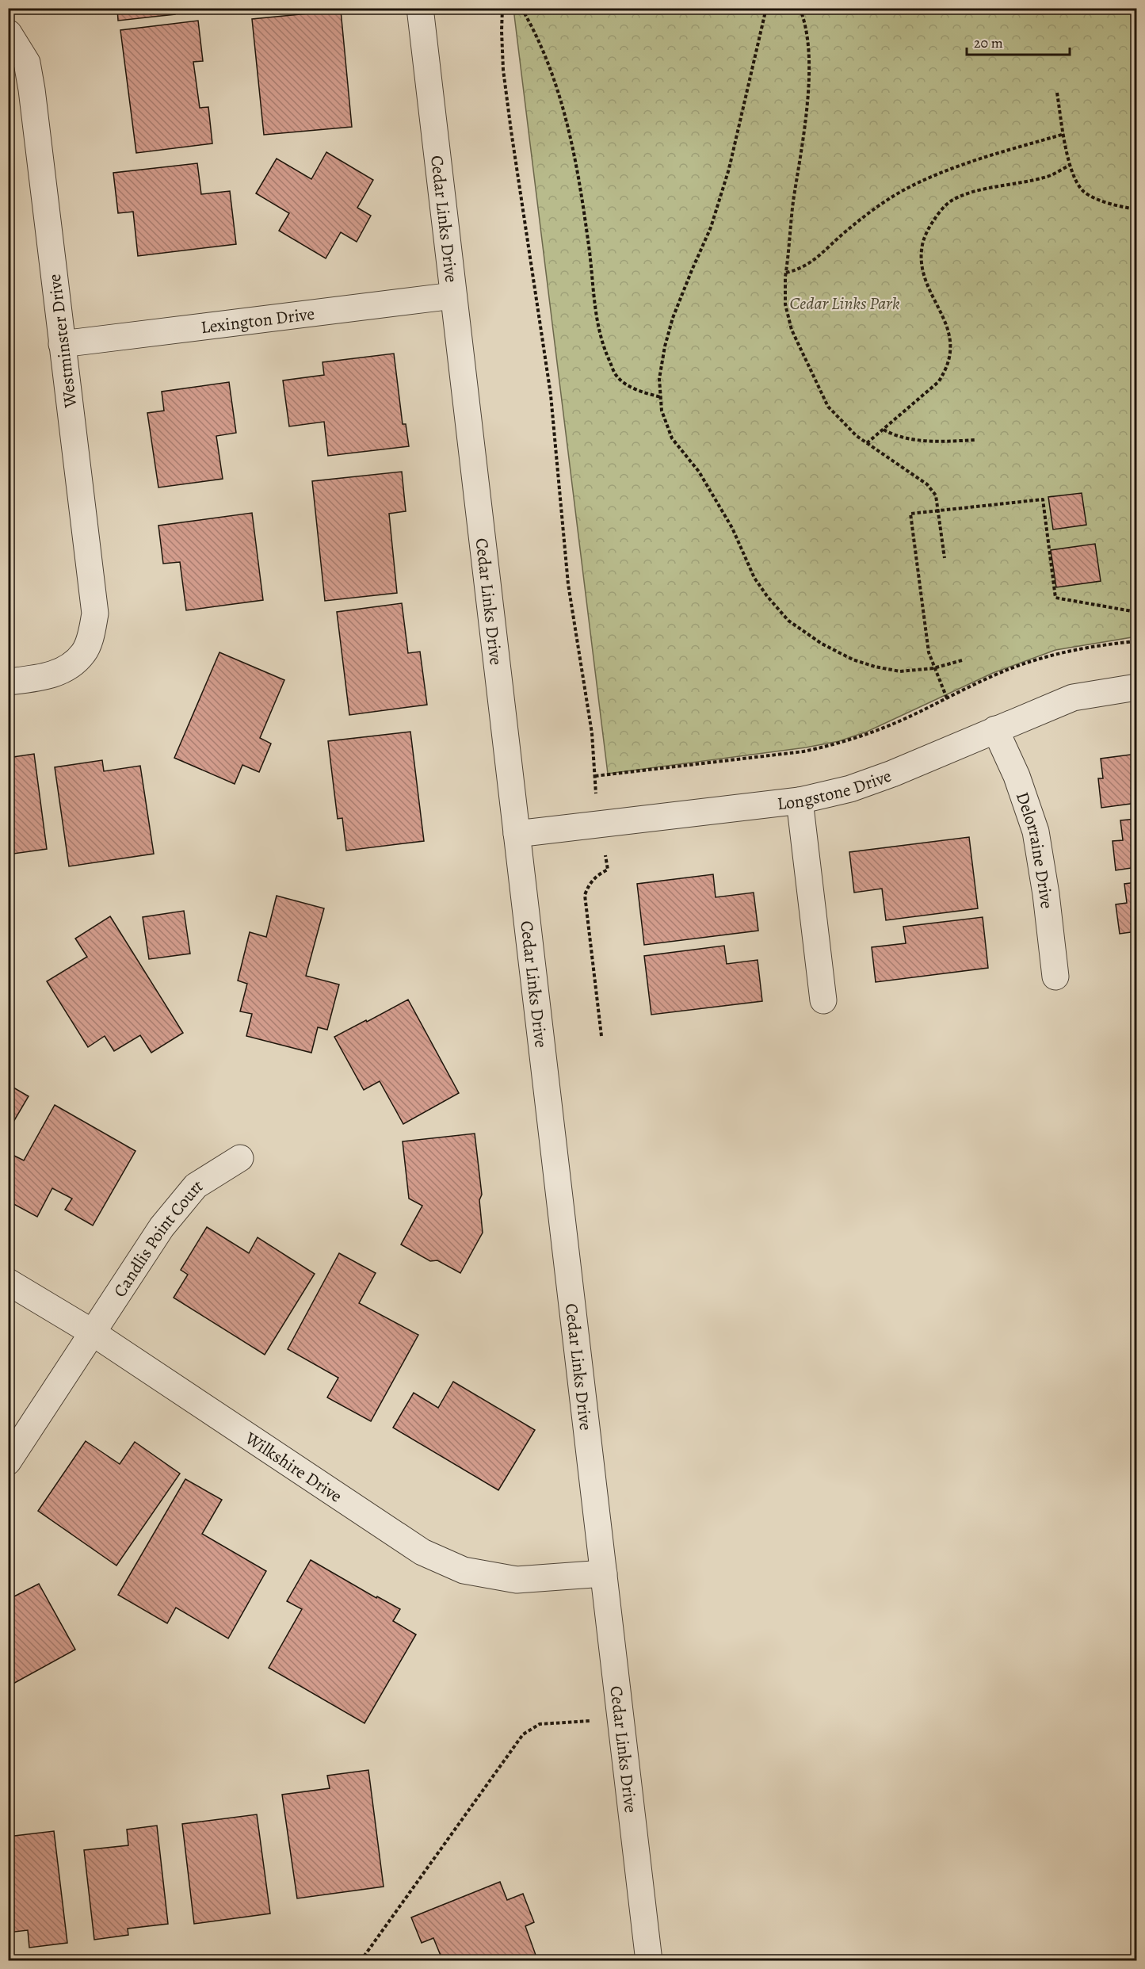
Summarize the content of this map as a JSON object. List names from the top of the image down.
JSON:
{
  "streets": {
    "street": [
      "Cedar Links Drive",
      "Lexington Drive",
      "Westminster Drive",
      "Longstone Drive",
      "Delorraine Drive",
      "Candlis Point Court",
      "Wilkshire Drive"
    ]
  },
  "crossings": [
    ["Cedar Links Drive", "Lexington Drive"],
    ["Cedar Links Drive", "Longstone Drive"],
    ["Cedar Links Drive", "Wilkshire Drive"],
    ["Lexington Drive", "Westminster Drive"],
    ["Longstone Drive", "Delorraine Drive"],
    ["Candlis Point Court", "Wilkshire Drive"]
  ],
  "parks": ["Cedar Links Park"],
  "scale_bar": "20 m"
}
